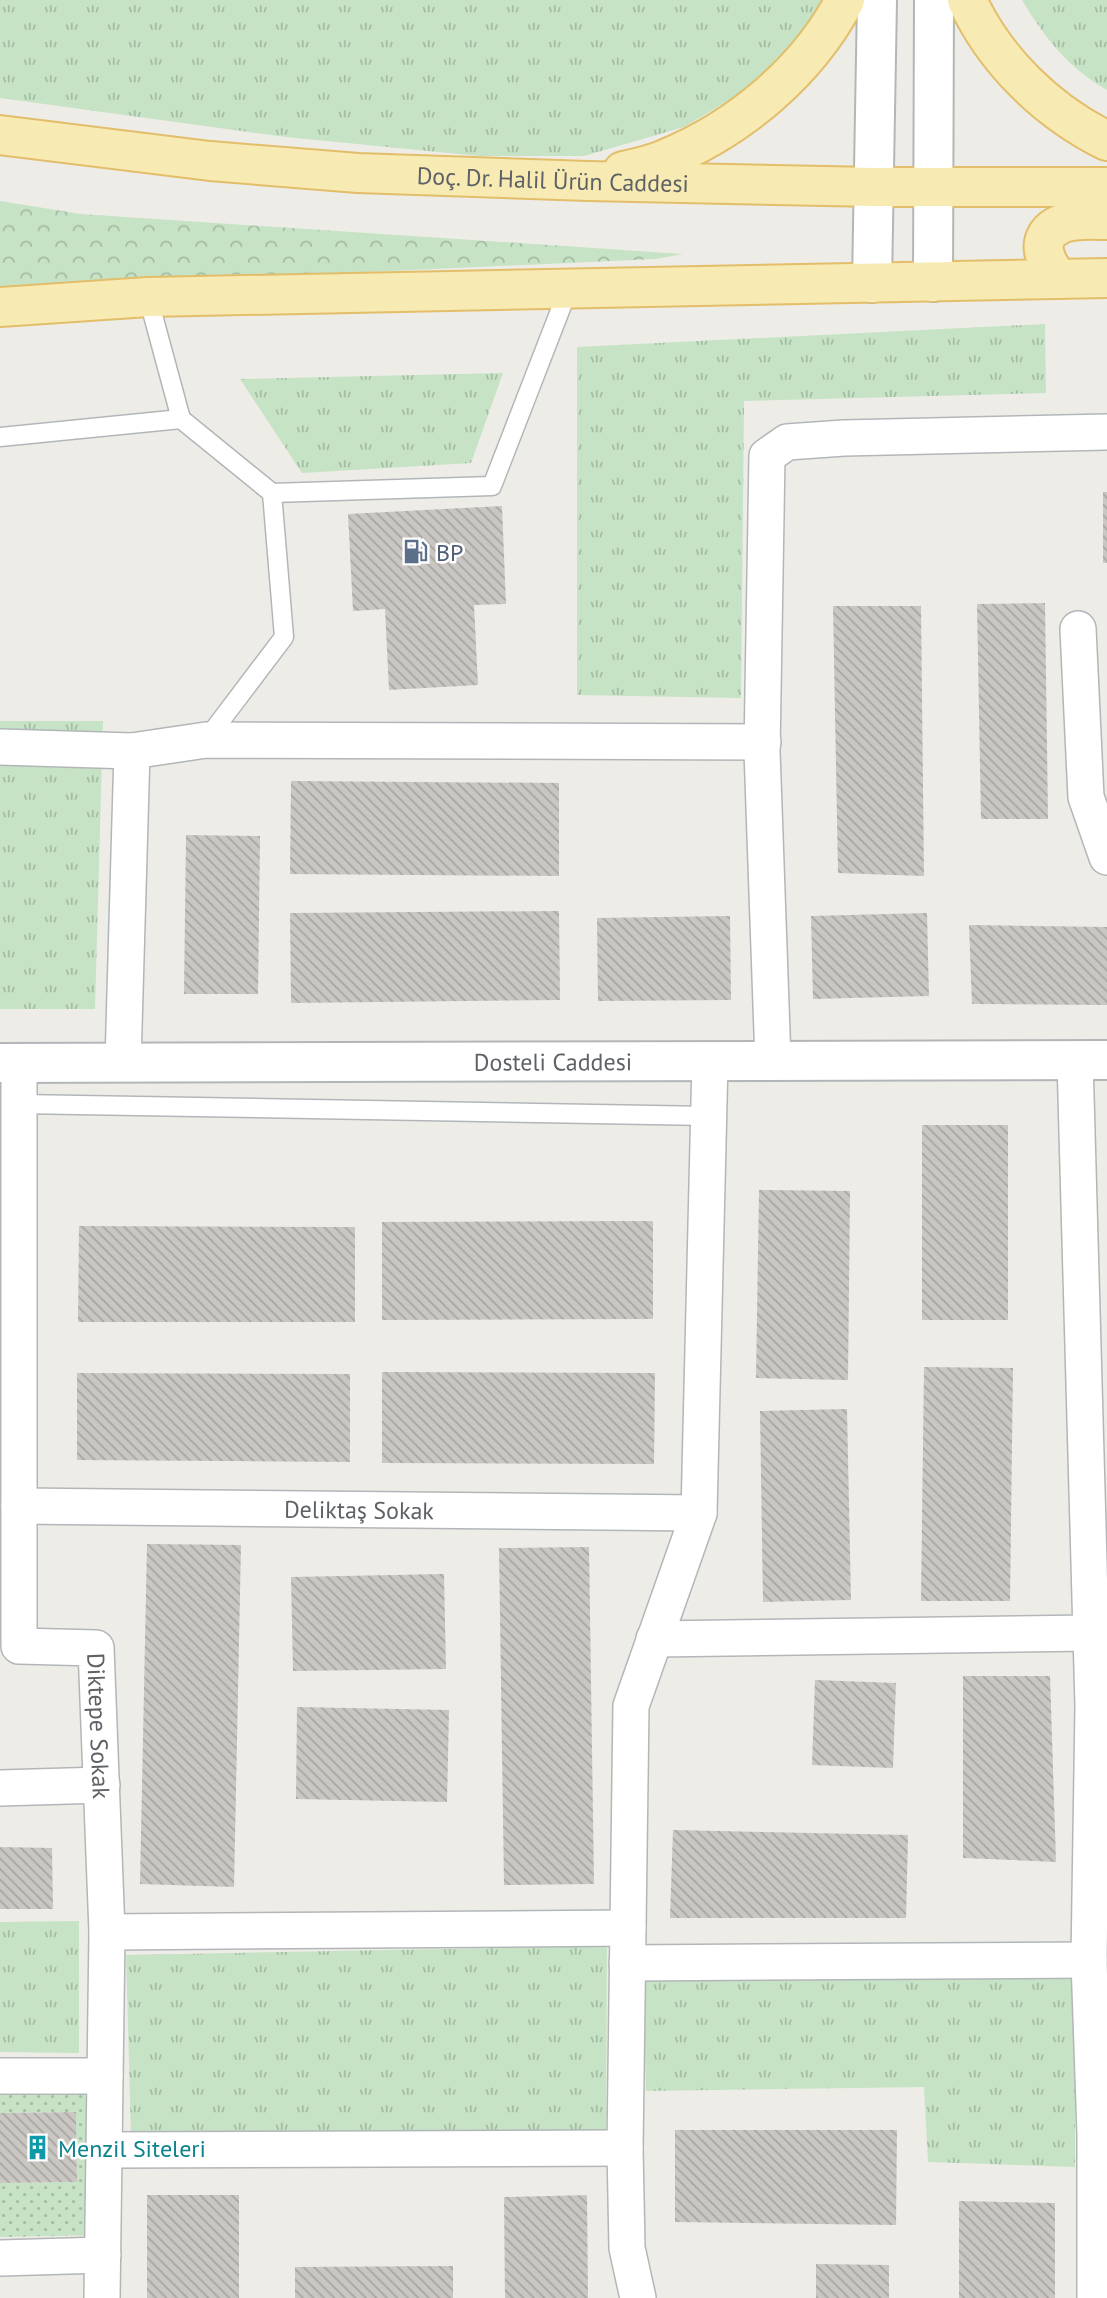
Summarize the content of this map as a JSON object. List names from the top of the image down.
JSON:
{
  "streets": {
    "main road": ["Doç. Dr. Halil Ürün Caddesi"],
    "street": ["Dosteli Caddesi", "Deliktaş Sokak", "Diktepe Sokak"]
  },
  "crossings": [
    ["Dosteli Caddesi", "Diktepe Sokak"],
    ["Deliktaş Sokak", "Diktepe Sokak"]
  ],
  "places": {
    "fuel station": ["BP"],
    "building": ["Menzil Siteleri"]
  }
}
